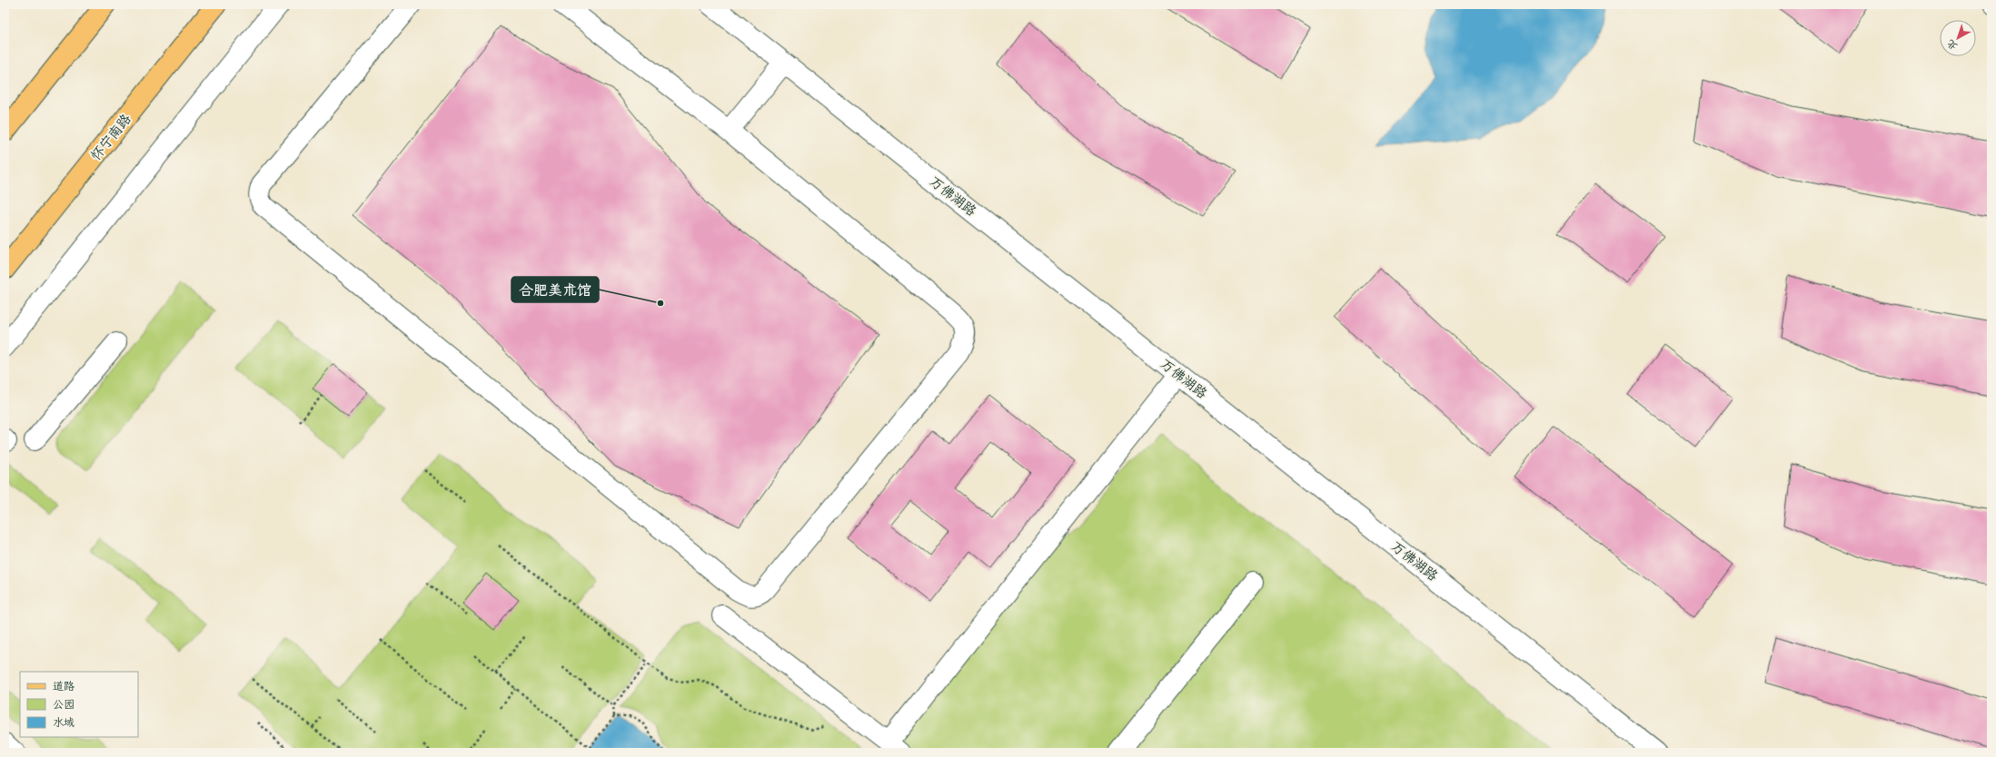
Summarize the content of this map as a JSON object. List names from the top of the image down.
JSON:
{
  "streets": {
    "main road": ["怀宁南路"],
    "street": ["万佛湖路"]
  },
  "places": ["合肥美术馆"],
  "legend": ["道路", "公园", "水域"],
  "north": "bottom left"
}
